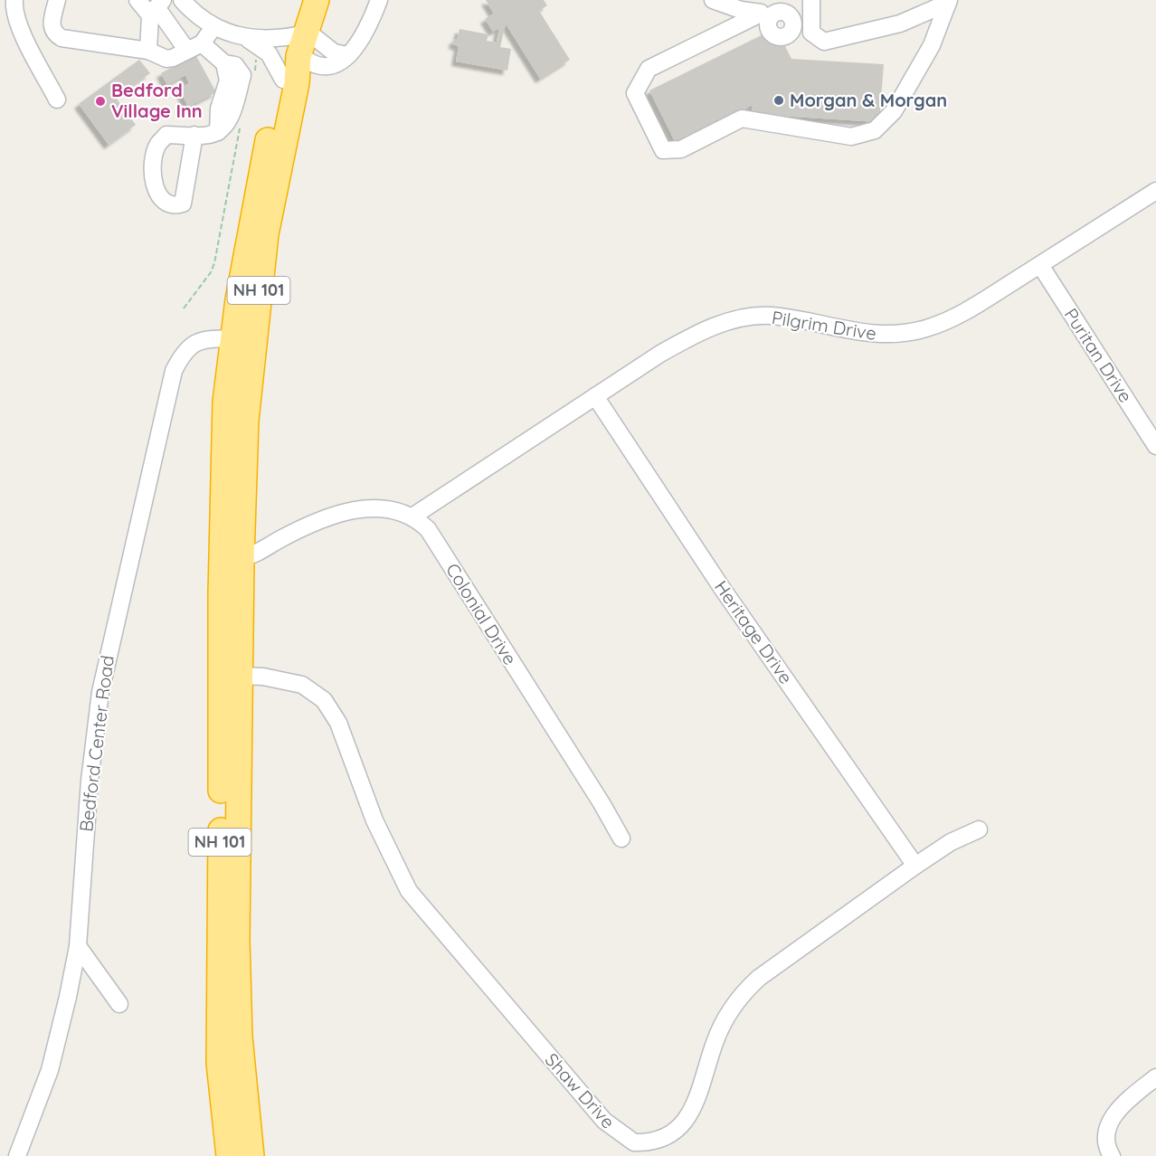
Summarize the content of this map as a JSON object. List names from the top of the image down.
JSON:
{
  "streets": {
    "highway": ["NH 101"],
    "street": [
      "Pilgrim Drive",
      "Puritan Drive",
      "Colonial Drive",
      "Heritage Drive",
      "Bedford Center Road",
      "Shaw Drive"
    ]
  },
  "crossings": [
    ["NH 101", "Colonial Drive"],
    ["NH 101", "Bedford Center Road"],
    ["NH 101", "Shaw Drive"],
    ["Pilgrim Drive", "Puritan Drive"],
    ["Pilgrim Drive", "Colonial Drive"],
    ["Pilgrim Drive", "Heritage Drive"],
    ["Heritage Drive", "Shaw Drive"]
  ],
  "places": ["Morgan & Morgan", "Bedford Village Inn"]
}
